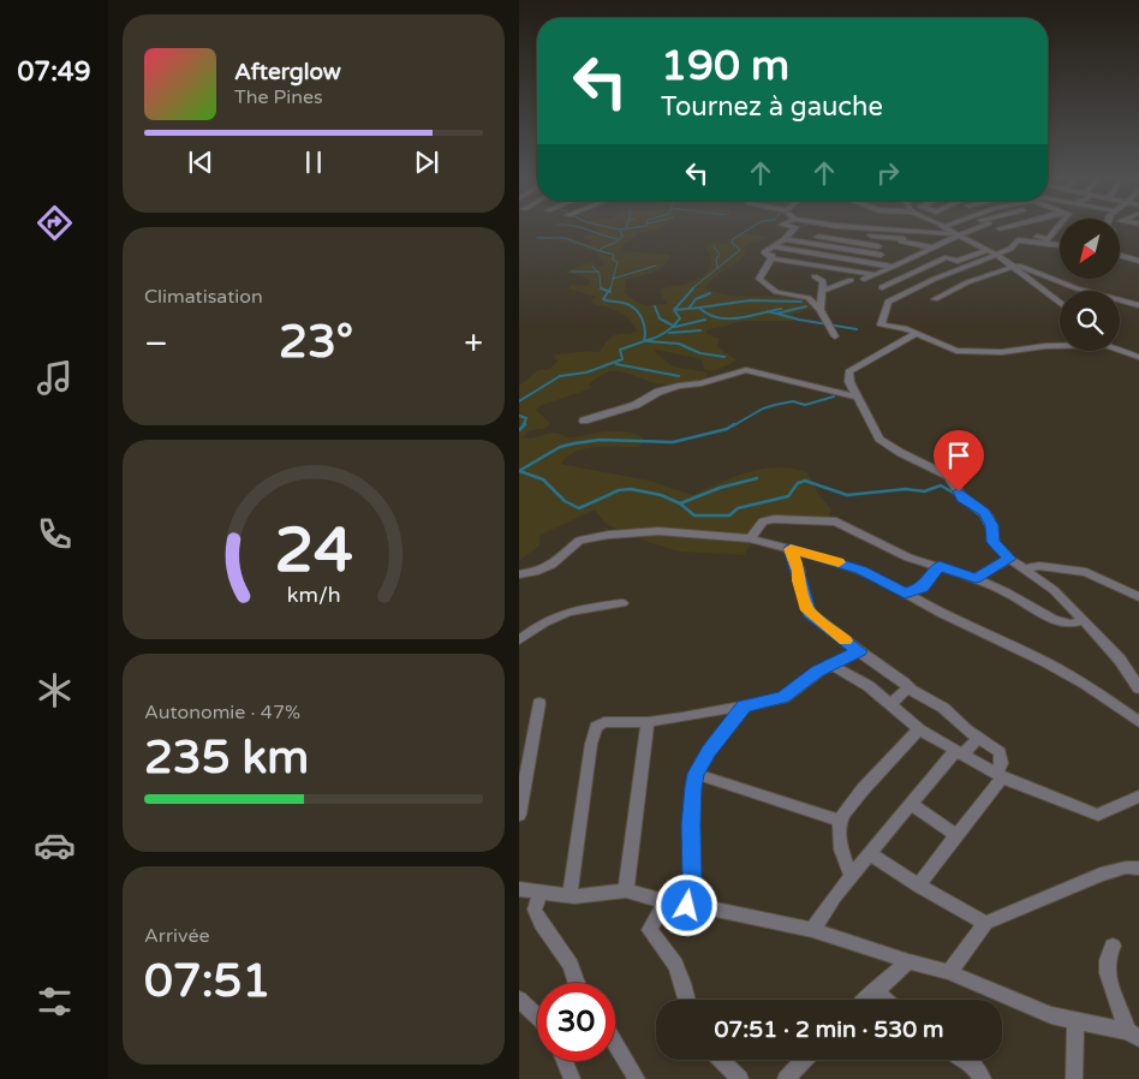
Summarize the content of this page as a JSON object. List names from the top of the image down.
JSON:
{
  "north": "bottom left",
  "page": {
    "tabs": "07:49",
    "turn": ["190 m", "Tournez à gauche"],
    "song": ["Afterglow", "The Pines"],
    "tile": [
      "Climatisation",
      ["Autonomie · 47%", "235 km"],
      ["Arrivée", "07:51"]
    ],
    "heat": ["−", "23°", "+"],
    "limit": "30",
    "trip": "07:51 · 2 min · 530 m",
    "gauge": ["24", "km/h"]
  }
}
